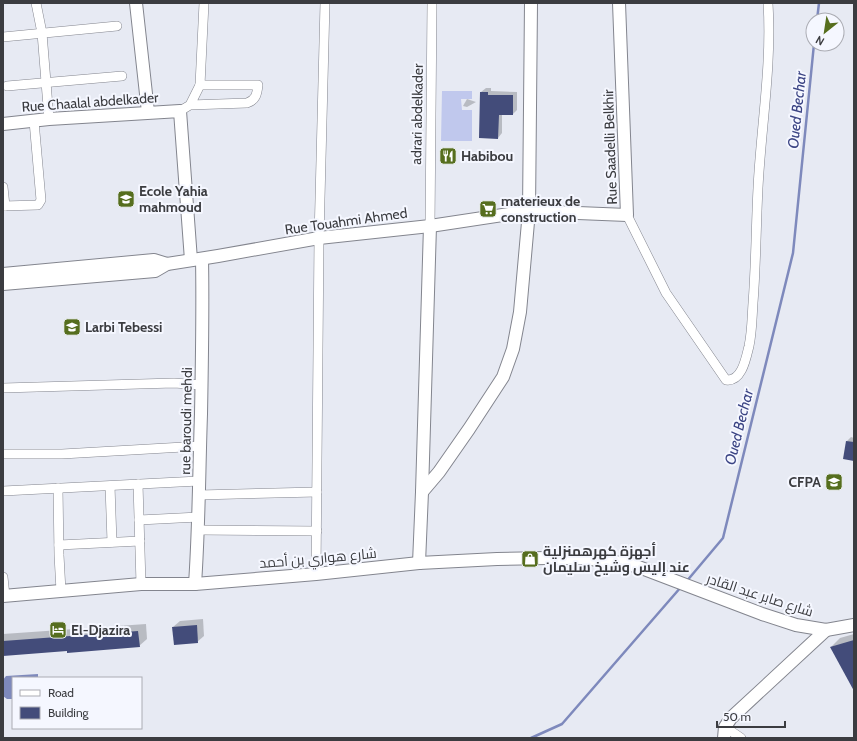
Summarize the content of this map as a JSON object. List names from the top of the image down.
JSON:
{
  "streets": {
    "street": [
      "Rue Chaalal abdelkader",
      "adrari abdelkader",
      "Rue Saadelli Belkhir",
      "Rue Touahmi Ahmed",
      "rue baroudi mehdi",
      "شارع هواري بن أحمد",
      "شارع صابر عبد القادر"
    ]
  },
  "crossings": [
    ["Rue Chaalal abdelkader", "rue baroudi mehdi"],
    ["adrari abdelkader", "Rue Touahmi Ahmed"],
    ["Rue Saadelli Belkhir", "Rue Touahmi Ahmed"],
    ["Rue Touahmi Ahmed", "rue baroudi mehdi"],
    ["rue baroudi mehdi", "شارع هواري بن أحمد"],
    ["شارع هواري بن أحمد", "شارع صابر عبد القادر"]
  ],
  "water": ["Oued Bechar"],
  "places": {
    "restaurant": ["Habibou"],
    "school or university": ["Ecole Yahia mahmoud", "Larbi Tebessi", "CFPA"],
    "supermarket": ["materieux de construction"],
    "shop": ["أجهزة كهرهمنزلية عند إليس وشيخ سليمان"],
    "hotel": ["El-Djazira"]
  },
  "legend": ["Road", "Building"],
  "scale_bar": "50 m",
  "north": "bottom left"
}
